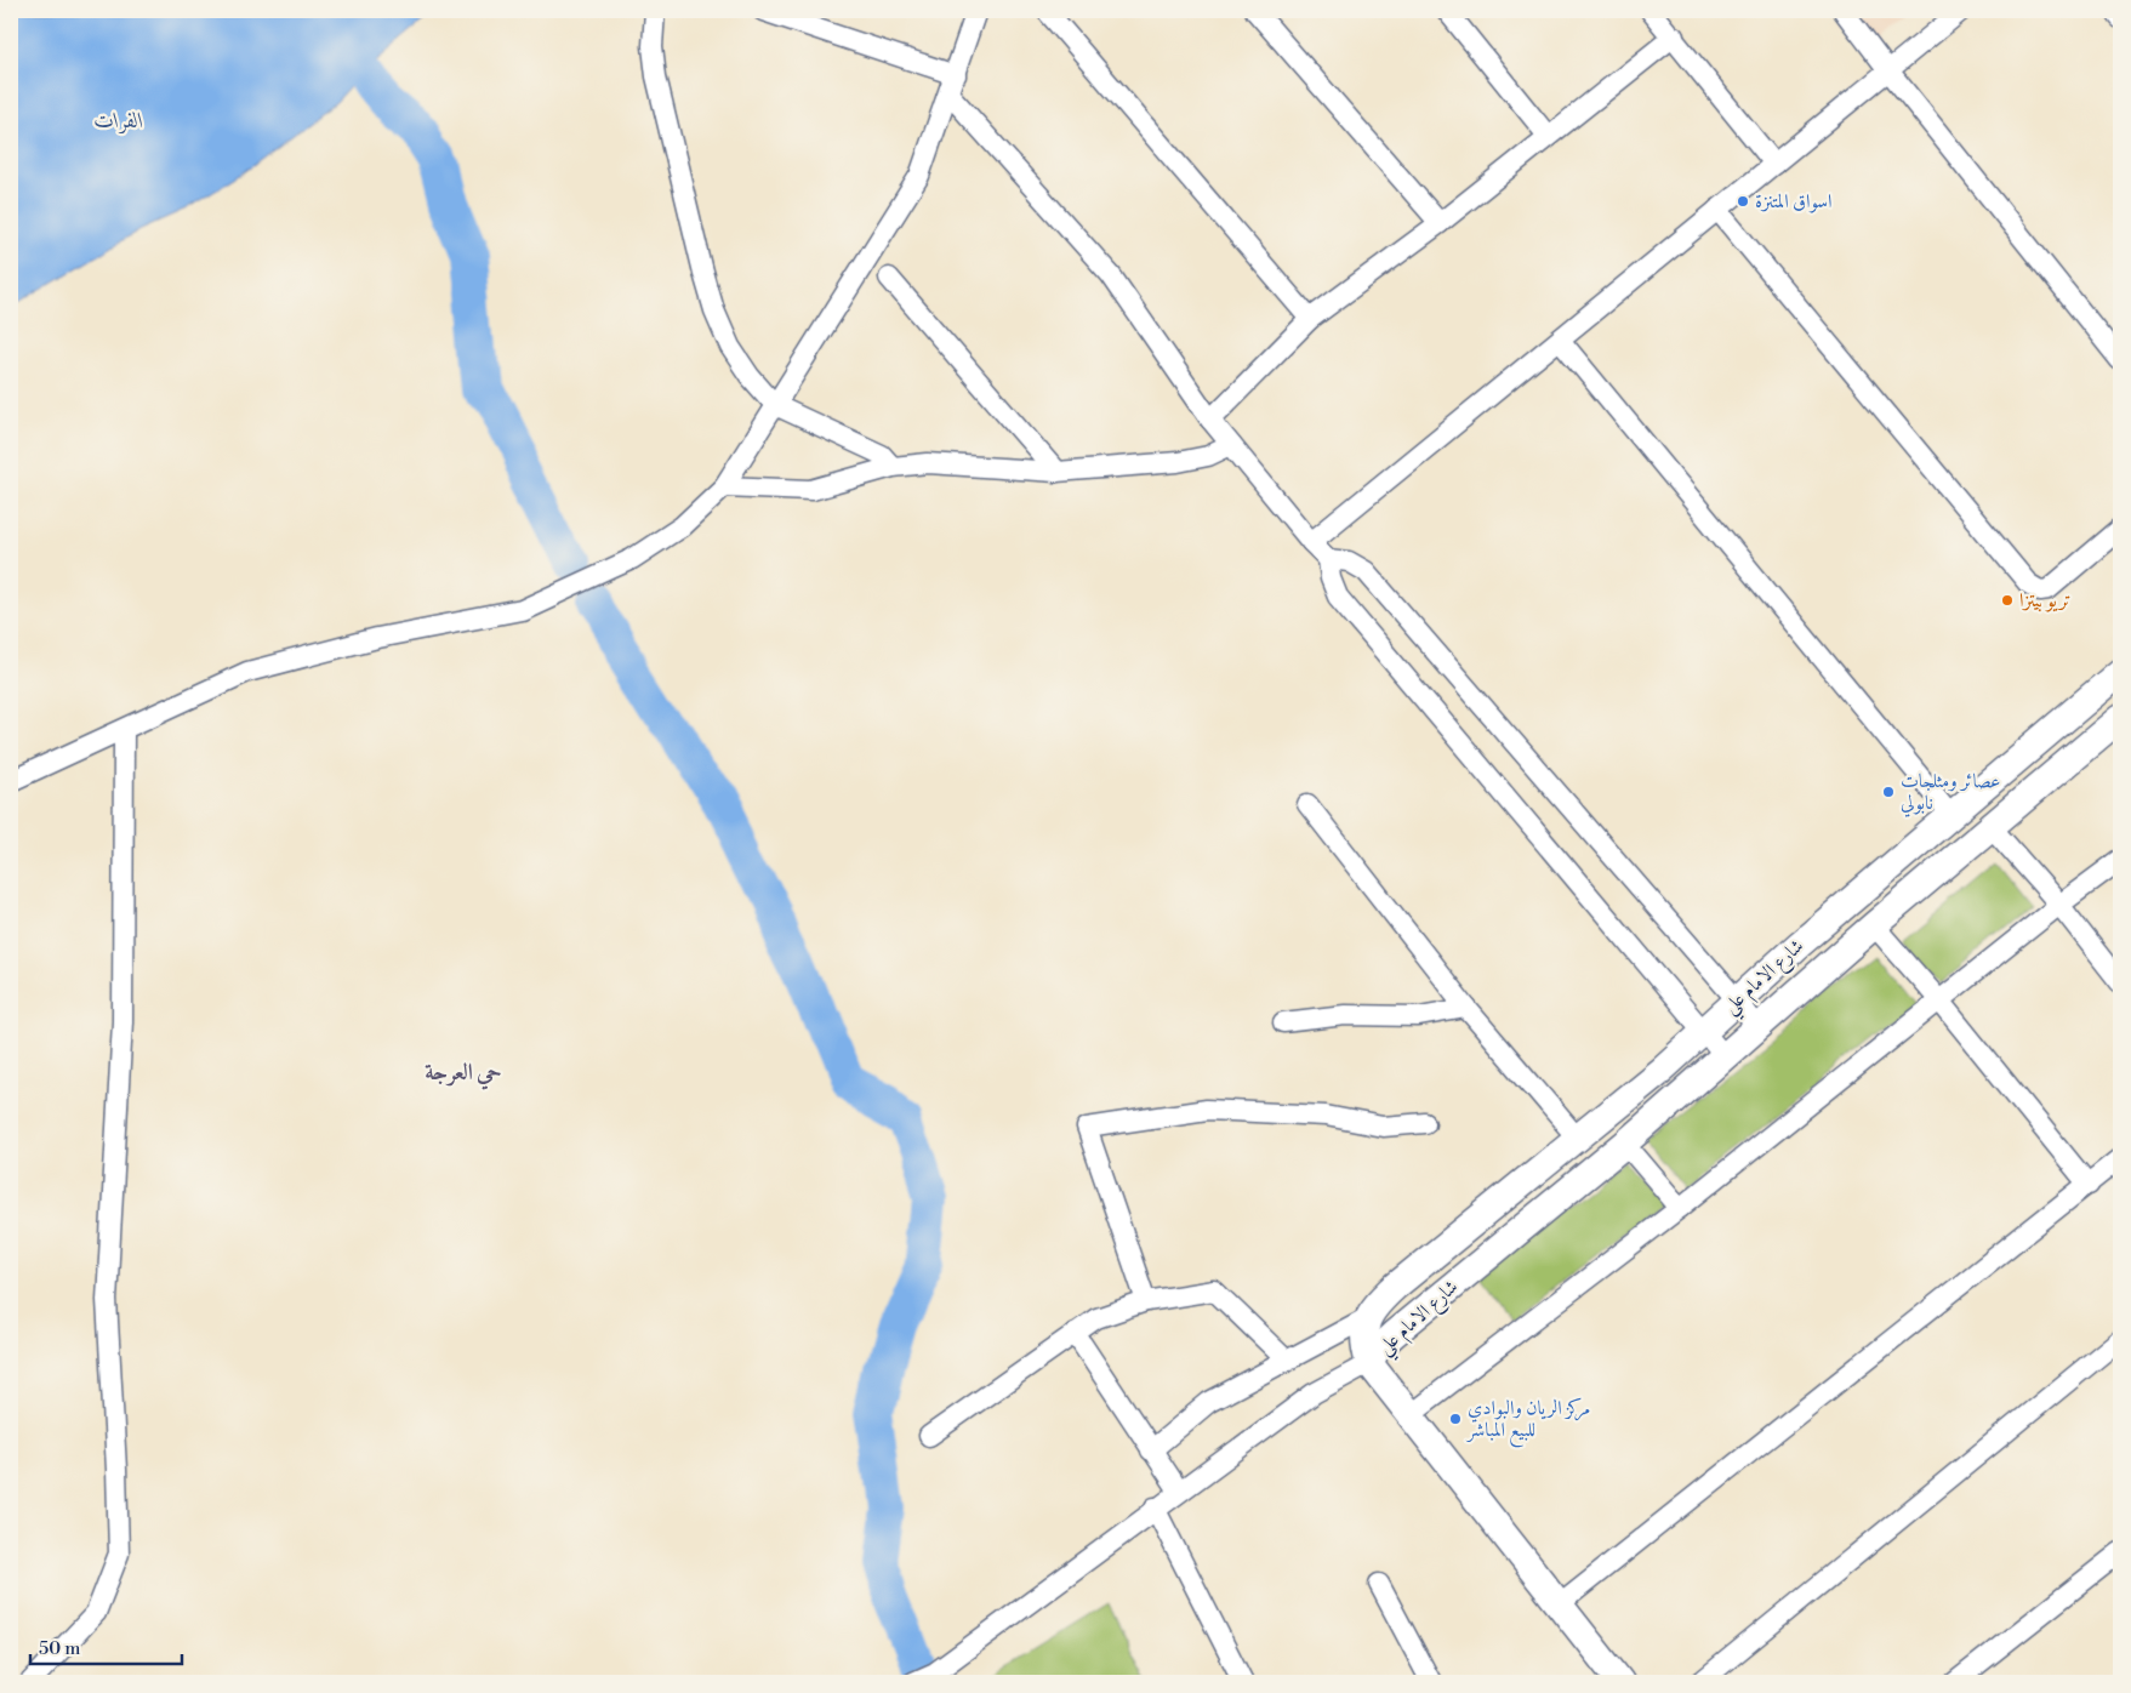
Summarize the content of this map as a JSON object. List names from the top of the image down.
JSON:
{
  "streets": {
    "street": ["شارع الامام علي"]
  },
  "districts": ["حي العرجة"],
  "water": ["الفرات"],
  "places": [
    "اسواق المتنزة",
    "تريو بيتزا",
    "عصائر ومثلجات نابولي",
    "مركز الريان والبوادي للبيع المباشر"
  ],
  "scale_bar": "50 m"
}
